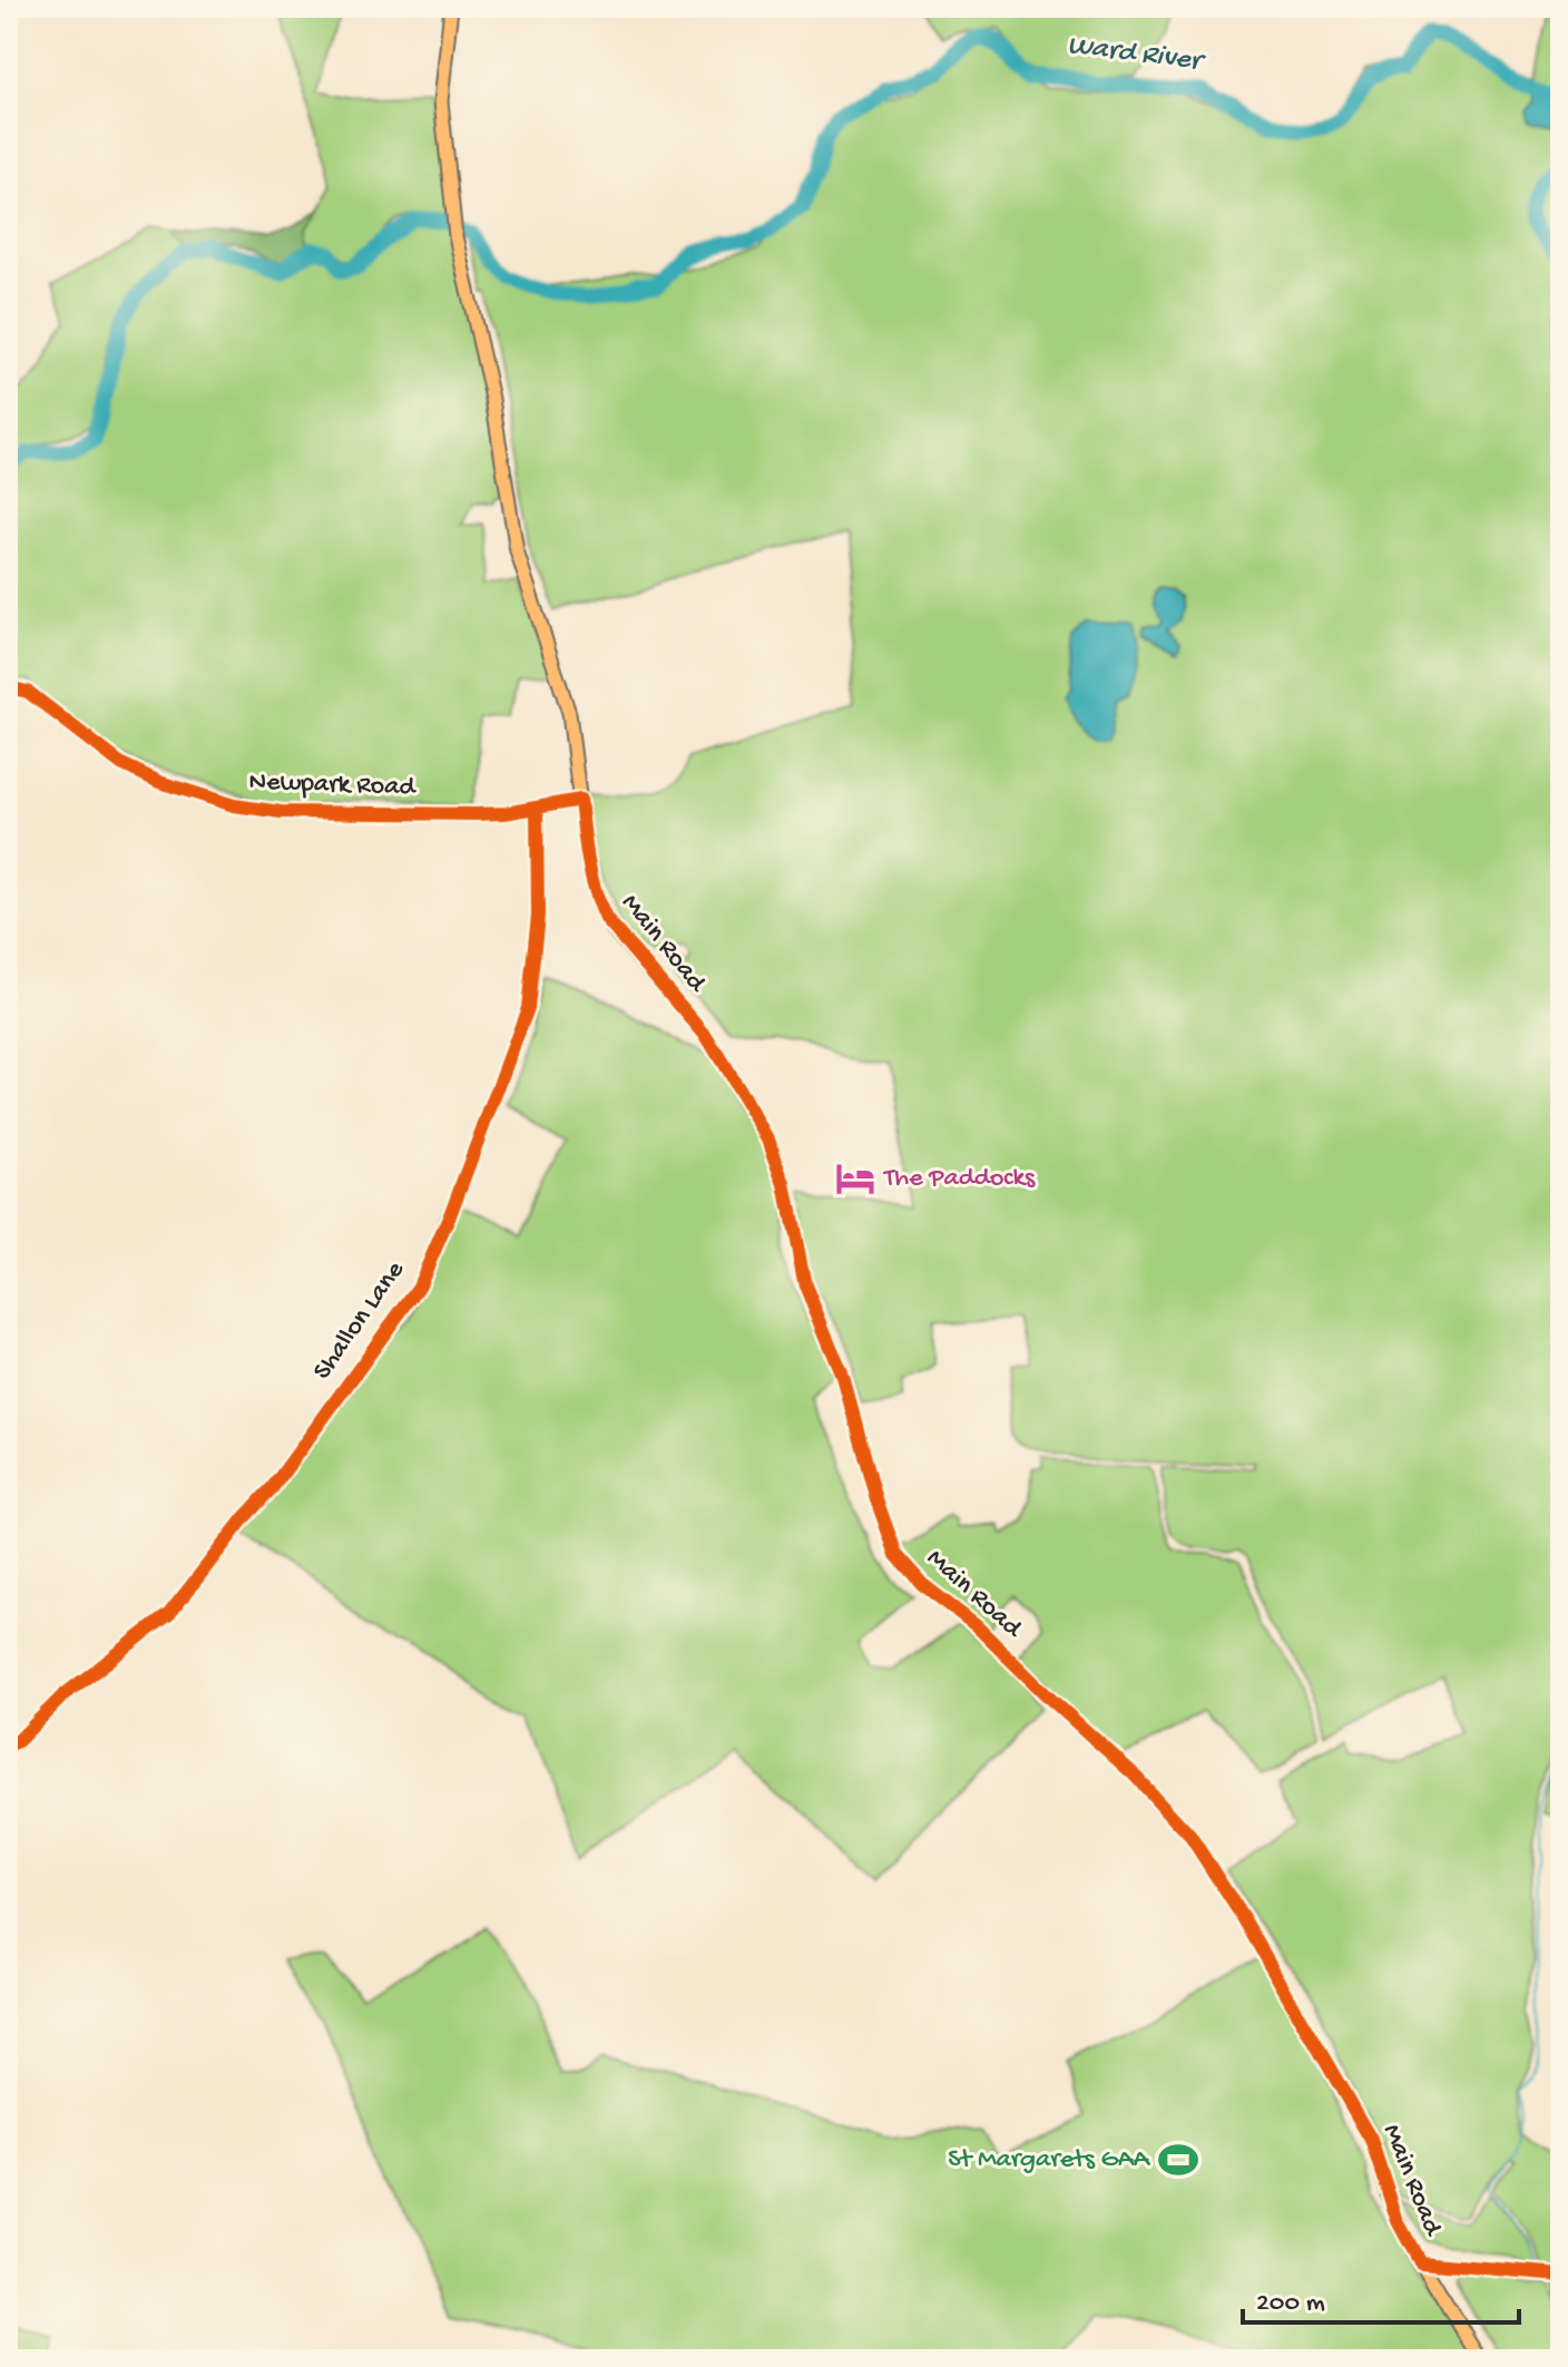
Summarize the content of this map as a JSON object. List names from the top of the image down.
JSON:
{
  "streets": {
    "main road": ["Newpark Road", "Main Road"],
    "street": ["Shallon Lane"]
  },
  "crossings": [
    ["Newpark Road", "Main Road"],
    ["Newpark Road", "Shallon Lane"]
  ],
  "water": ["Ward River"],
  "places": {
    "hotel": ["The Paddocks"],
    "sports": ["St Margarets GAA"]
  },
  "scale_bar": "200 m"
}
